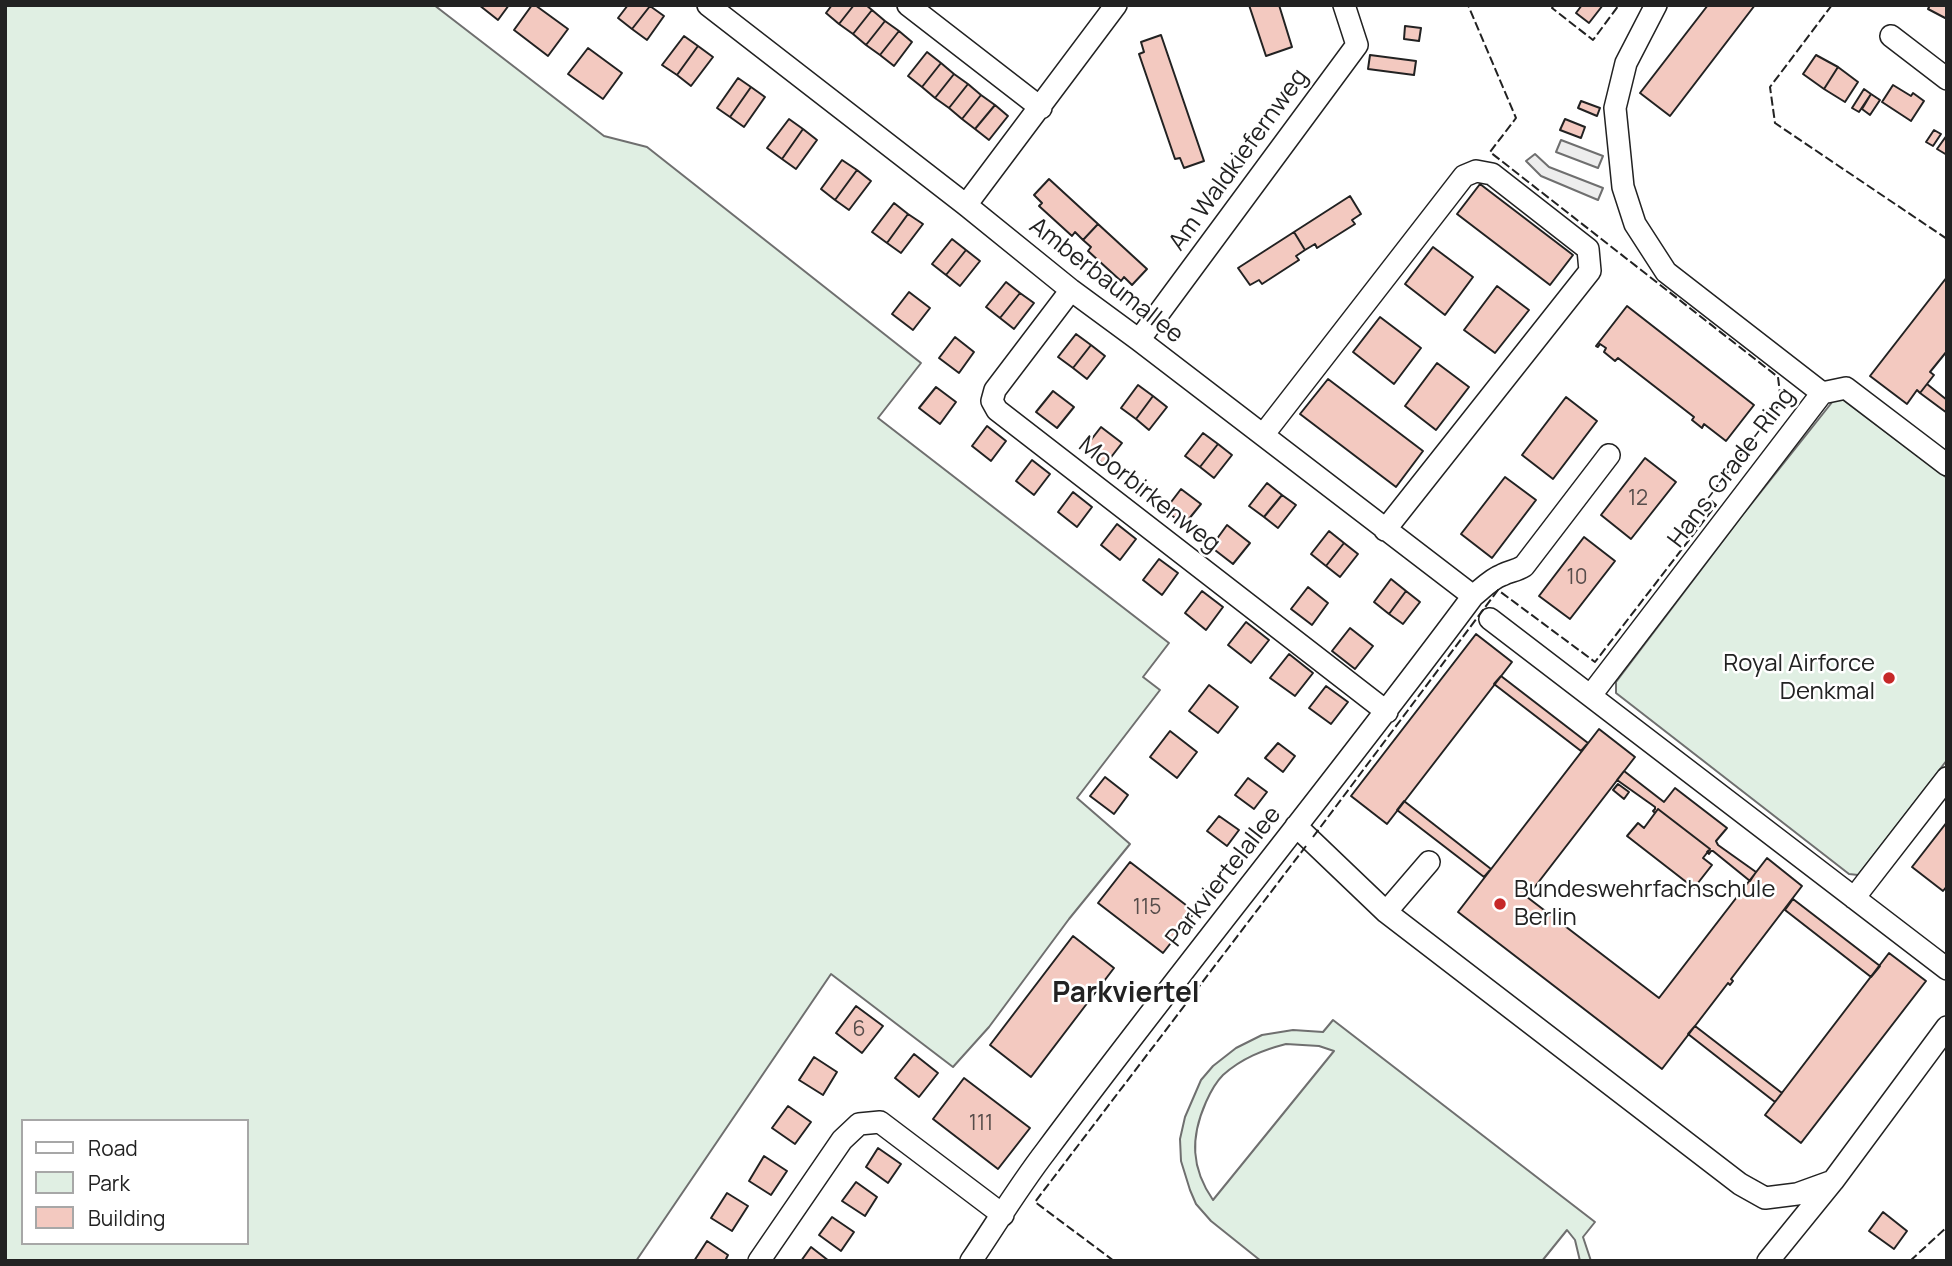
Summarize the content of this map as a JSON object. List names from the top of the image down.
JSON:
{
  "streets": {
    "street": [
      "Am Waldkiefernweg",
      "Amberbaumallee",
      "Hans-Grade-Ring",
      "Moorbirkenweg",
      "Parkviertelallee"
    ]
  },
  "crossings": [
    ["Am Waldkiefernweg", "Amberbaumallee"],
    ["Amberbaumallee", "Moorbirkenweg"],
    ["Amberbaumallee", "Parkviertelallee"],
    ["Moorbirkenweg", "Parkviertelallee"]
  ],
  "districts": ["Parkviertel"],
  "places": ["Royal Airforce Denkmal", "Bundeswehrfachschule Berlin"],
  "house_numbers": [
    "12",
    "10",
    "115",
    "6",
    "111"
  ],
  "legend": ["Road", "Park", "Building"]
}
